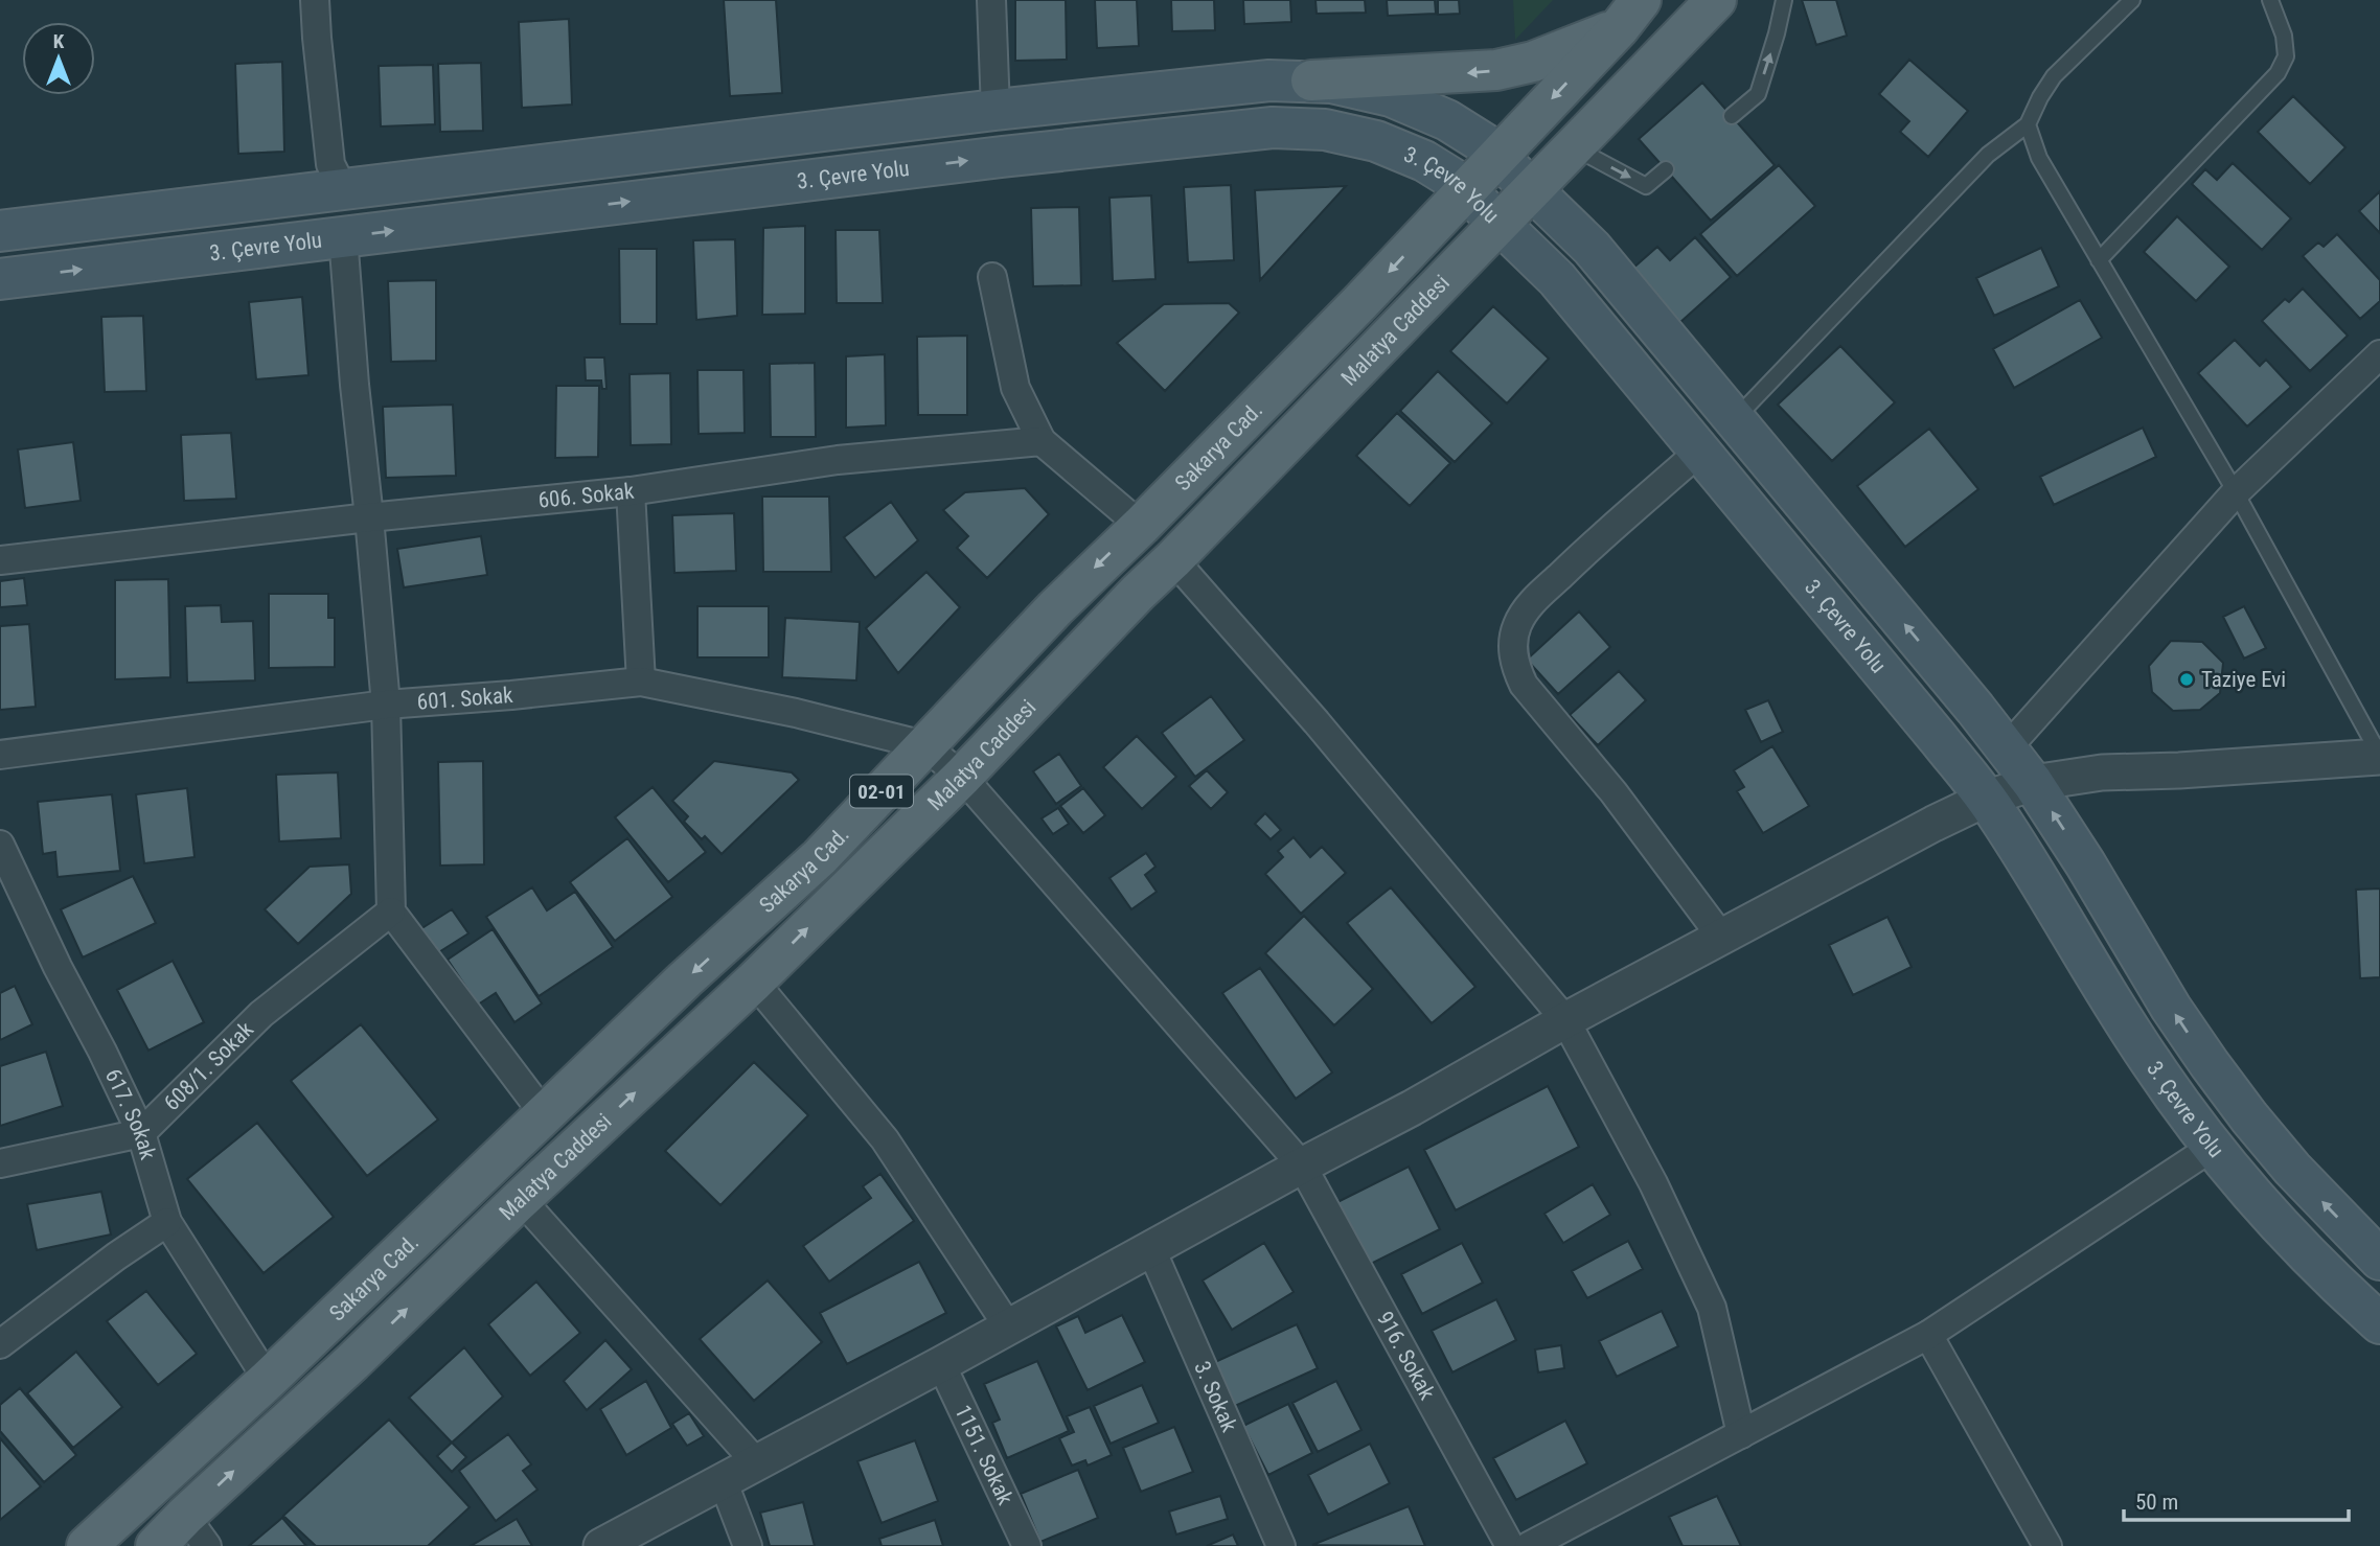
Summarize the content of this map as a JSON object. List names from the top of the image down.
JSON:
{
  "streets": {
    "main road": [
      "3. Çevre Yolu",
      "Malatya Caddesi",
      "Sakarya Cad.",
      "02-01"
    ],
    "street": [
      "606. Sokak",
      "601. Sokak",
      "608/1. Sokak",
      "617. Sokak",
      "916. Sokak",
      "3. Sokak",
      "1151. Sokak"
    ]
  },
  "crossings": [
    ["3. Çevre Yolu", "Malatya Caddesi"],
    ["3. Çevre Yolu", "Sakarya Cad."],
    ["Malatya Caddesi", "916. Sokak"],
    ["Sakarya Cad.", "601. Sokak"],
    ["Sakarya Cad.", "617. Sokak"],
    ["Sakarya Cad.", "916. Sokak"],
    ["601. Sokak", "916. Sokak"],
    ["608/1. Sokak", "617. Sokak"]
  ],
  "one_way": ["Malatya Caddesi", "Sakarya Cad."],
  "places": ["Taziye Evi"],
  "scale_bar": "50 m",
  "north": "top"
}
